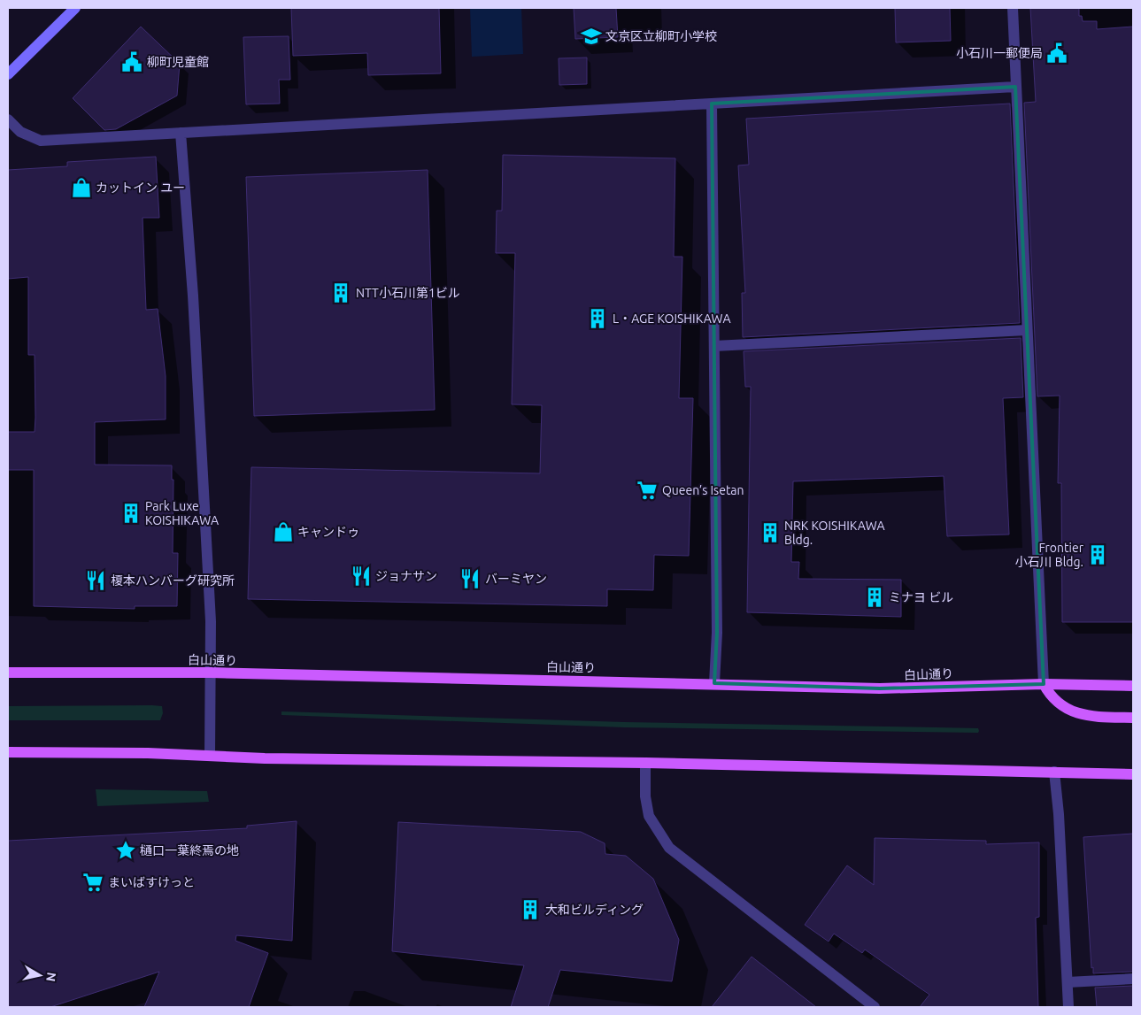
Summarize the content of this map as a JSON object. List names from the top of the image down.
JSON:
{
  "streets": {
    "main road": ["白山通り"]
  },
  "places": {
    "school or university": ["文京区立柳町小学校"],
    "public building": ["小石川一郵便局", "柳町児童館"],
    "shop": ["カットイン ユー", "キャンドゥ"],
    "building": [
      "NTT小石川第1ビル",
      "L・AGE KOISHIKAWA",
      "Park Luxe KOISHIKAWA",
      "NRK KOISHIKAWA Bldg.",
      "Frontier 小石川 Bldg.",
      "ミナヨ ビル",
      "大和ビルディング"
    ],
    "supermarket": ["Queen’s Isetan", "まいばすけっと"],
    "restaurant": ["ジョナサン", "バーミヤン", "榎本ハンバーグ研究所"],
    "place": ["樋口一葉終焉の地"]
  },
  "north": "right"
}
